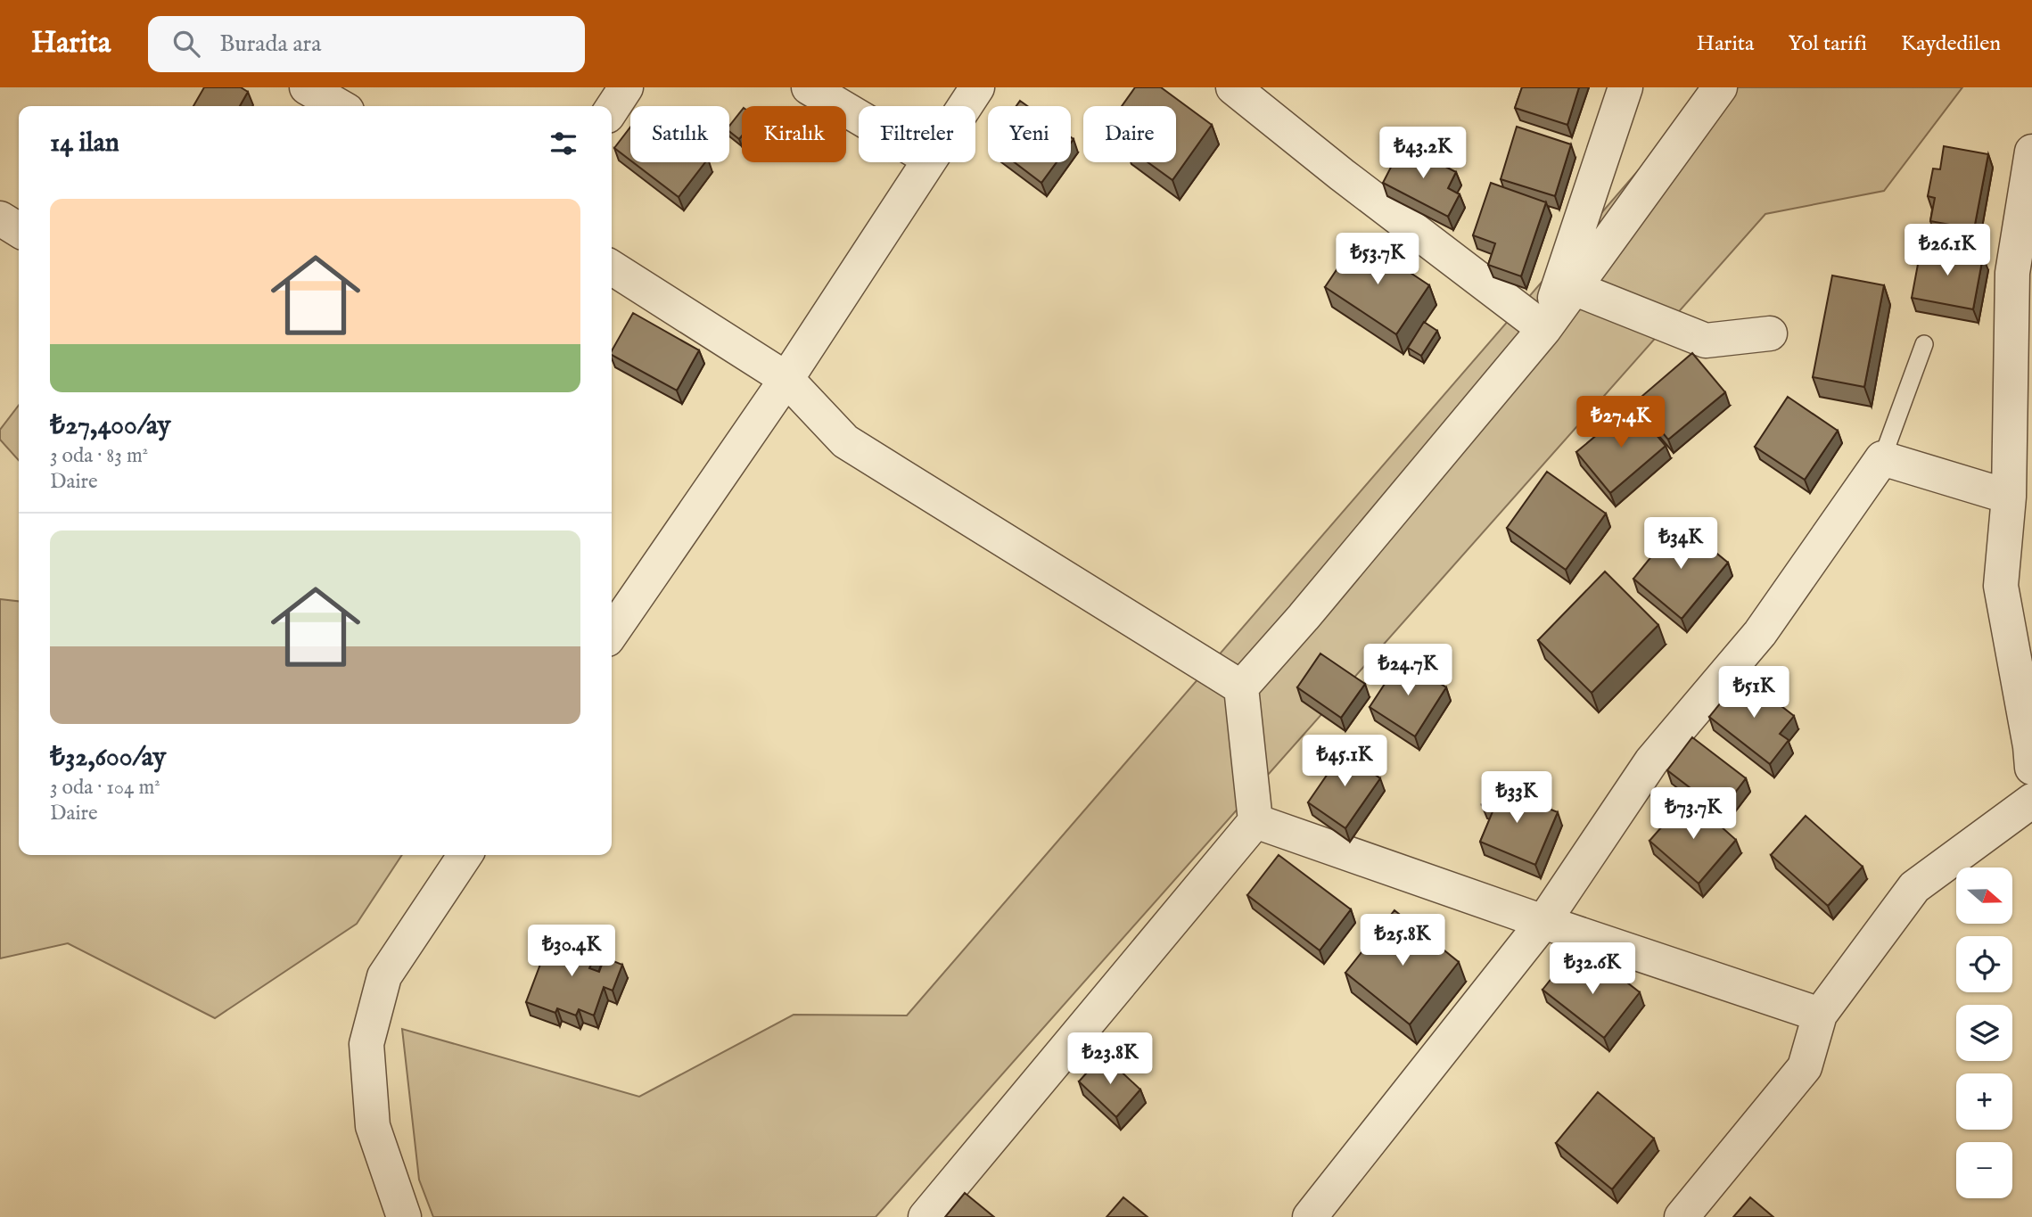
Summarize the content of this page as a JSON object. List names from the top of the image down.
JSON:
{
  "north": "right",
  "page": {
    "header": "Harita",
    "search": "Burada ara",
    "nav": ["Harita", "Yol tarifi", "Kaydedilen"],
    "chip": [
      "Satılık",
      "Kiralık",
      "Filtreler",
      "Yeni",
      "Daire"
    ],
    "heading": "14 ilan",
    "price": [
      "₺43.2K",
      "₺26.1K",
      "₺53.7K",
      "₺27.4K",
      "₺34K",
      "₺24.7K",
      "₺51K",
      "₺45.1K",
      "₺33K",
      "₺73.7K",
      "₺25.8K",
      "₺30.4K",
      "₺32.6K",
      "₺23.8K"
    ],
    "list": [
      {
        "name": "₺27,400/ay",
        "note": "3 oda · 83 m² · Daire"
      },
      {
        "name": "₺32,600/ay",
        "note": "3 oda · 104 m² · Daire"
      }
    ],
    "map_buttons": ["+", "−"]
  }
}
